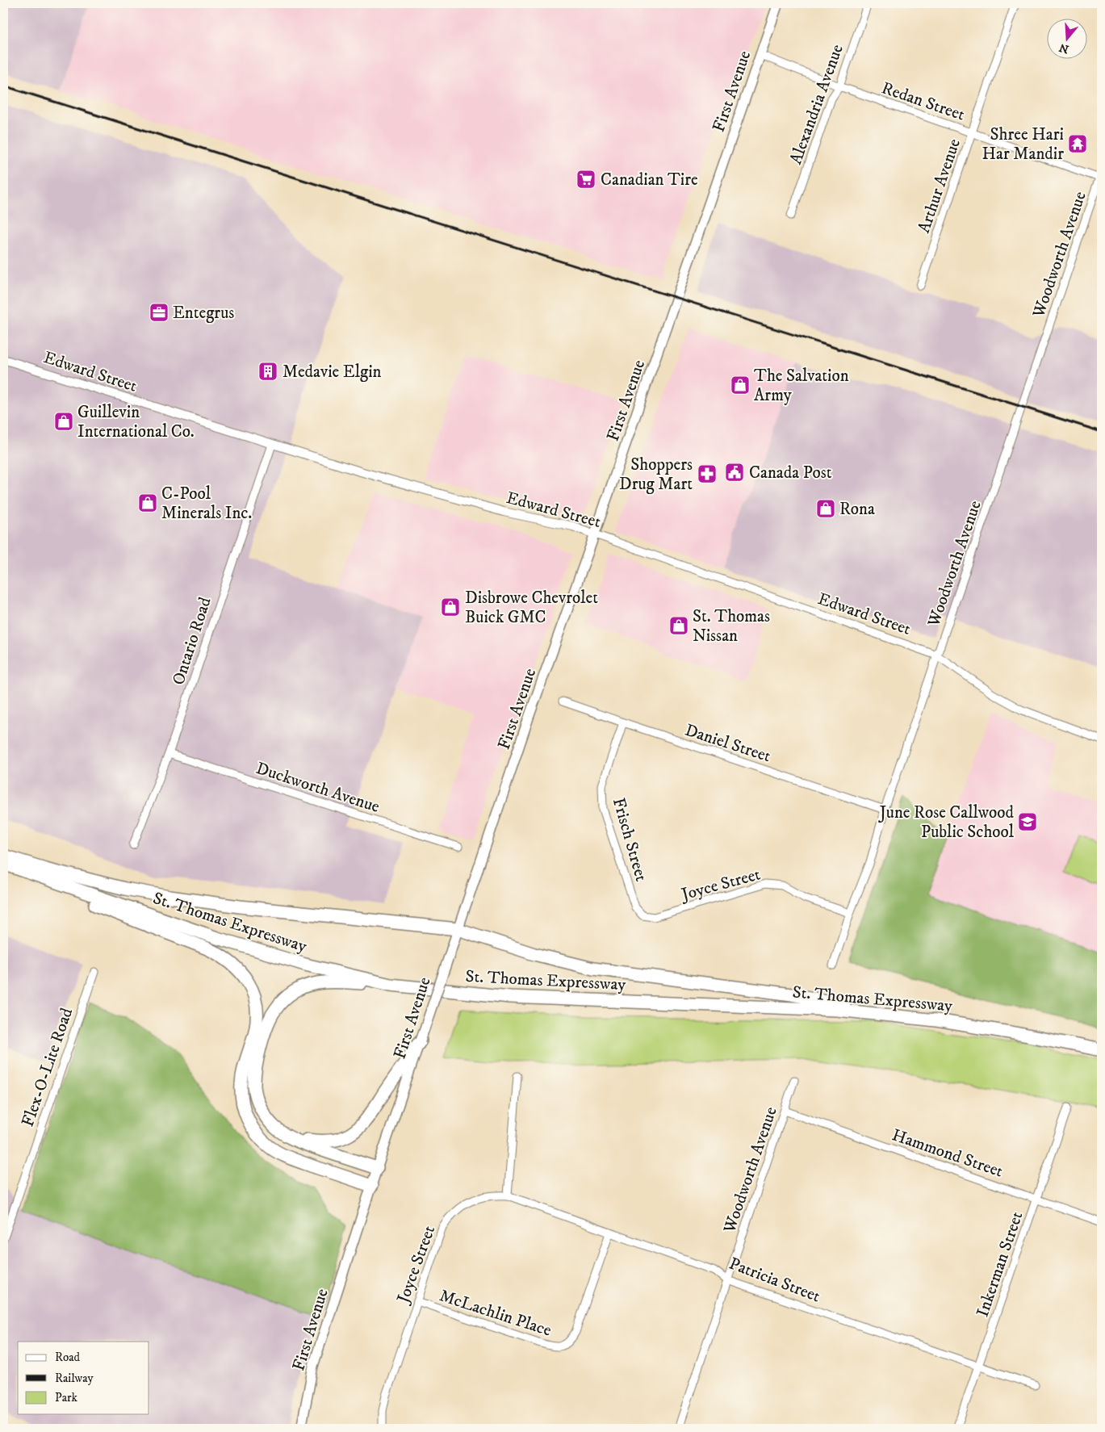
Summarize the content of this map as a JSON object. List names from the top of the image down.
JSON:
{
  "streets": {
    "highway": ["St. Thomas Expressway"],
    "main road": ["First Avenue"],
    "street": [
      "Redan Street",
      "Alexandria Avenue",
      "Arthur Avenue",
      "Woodworth Avenue",
      "Edward Street",
      "Ontario Road",
      "Daniel Street",
      "Duckworth Avenue",
      "Frisch Street",
      "Joyce Street",
      "Flex-O-Lite Road",
      "Hammond Street",
      "Inkerman Street",
      "Patricia Street",
      "McLachlin Place"
    ]
  },
  "crossings": [
    ["First Avenue", "Redan Street"],
    ["First Avenue", "Edward Street"],
    ["Redan Street", "Alexandria Avenue"],
    ["Redan Street", "Arthur Avenue"],
    ["Redan Street", "Woodworth Avenue"],
    ["Woodworth Avenue", "Edward Street"],
    ["Woodworth Avenue", "Daniel Street"],
    ["Woodworth Avenue", "Joyce Street"],
    ["Woodworth Avenue", "Hammond Street"],
    ["Woodworth Avenue", "Patricia Street"],
    ["Edward Street", "Ontario Road"],
    ["Ontario Road", "Duckworth Avenue"],
    ["Daniel Street", "Frisch Street"],
    ["Frisch Street", "Joyce Street"],
    ["Joyce Street", "Patricia Street"],
    ["Joyce Street", "McLachlin Place"],
    ["Hammond Street", "Inkerman Street"],
    ["Inkerman Street", "Patricia Street"],
    ["Patricia Street", "McLachlin Place"]
  ],
  "places": {
    "temple": ["Shree Hari Har Mandir"],
    "supermarket": ["Canadian Tire"],
    "office": ["Entegrus"],
    "building": ["Medavie Elgin"],
    "shop": [
      "The Salvation Army",
      "Guillevin International Co.",
      "C-Pool Minerals Inc.",
      "Rona",
      "Disbrowe Chevrolet Buick GMC",
      "St. Thomas Nissan"
    ],
    "public building": ["Canada Post"],
    "pharmacy": ["Shoppers Drug Mart"],
    "school or university": ["June Rose Callwood Public School"]
  },
  "legend": ["Road", "Railway", "Park"],
  "north": "bottom"
}
